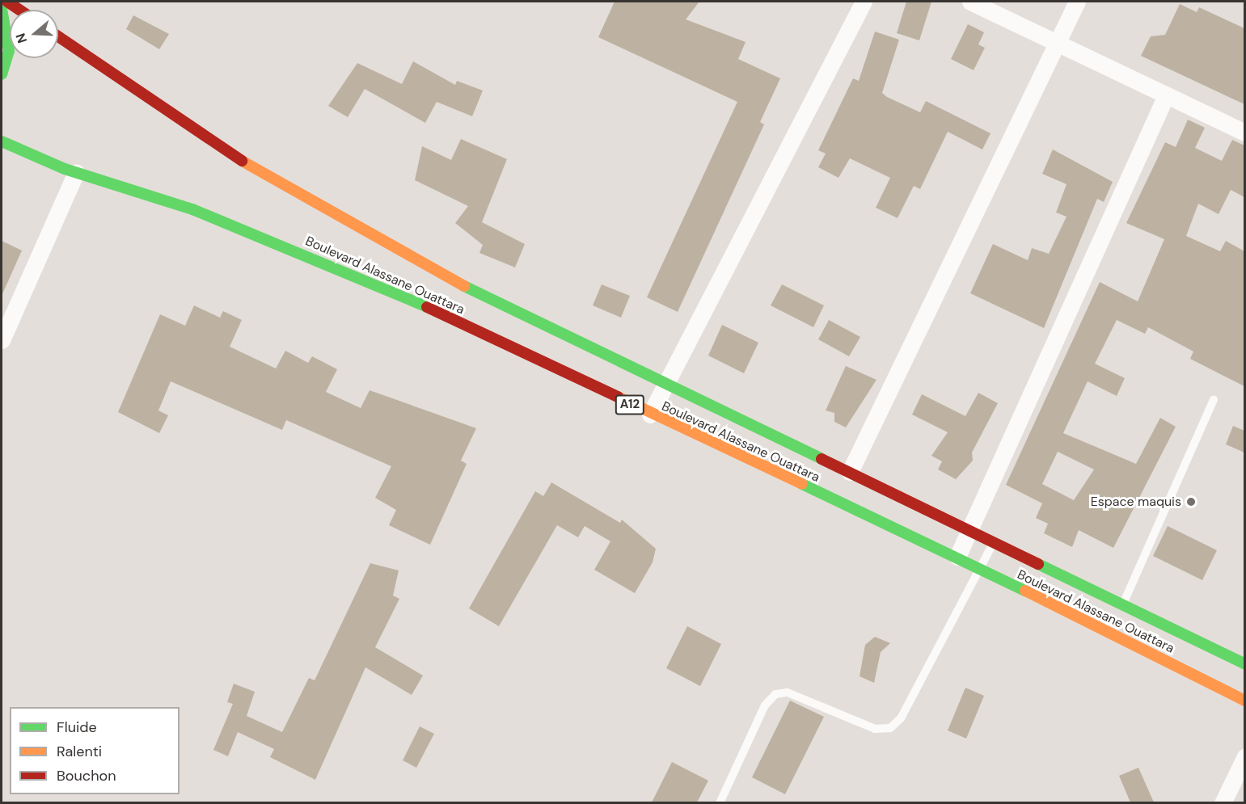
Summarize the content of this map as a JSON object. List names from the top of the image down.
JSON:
{
  "streets": {
    "main road": ["Boulevard Alassane Ouattara", "A12"]
  },
  "places": ["Espace maquis"],
  "legend": ["Fluide", "Ralenti", "Bouchon"],
  "north": "left"
}
